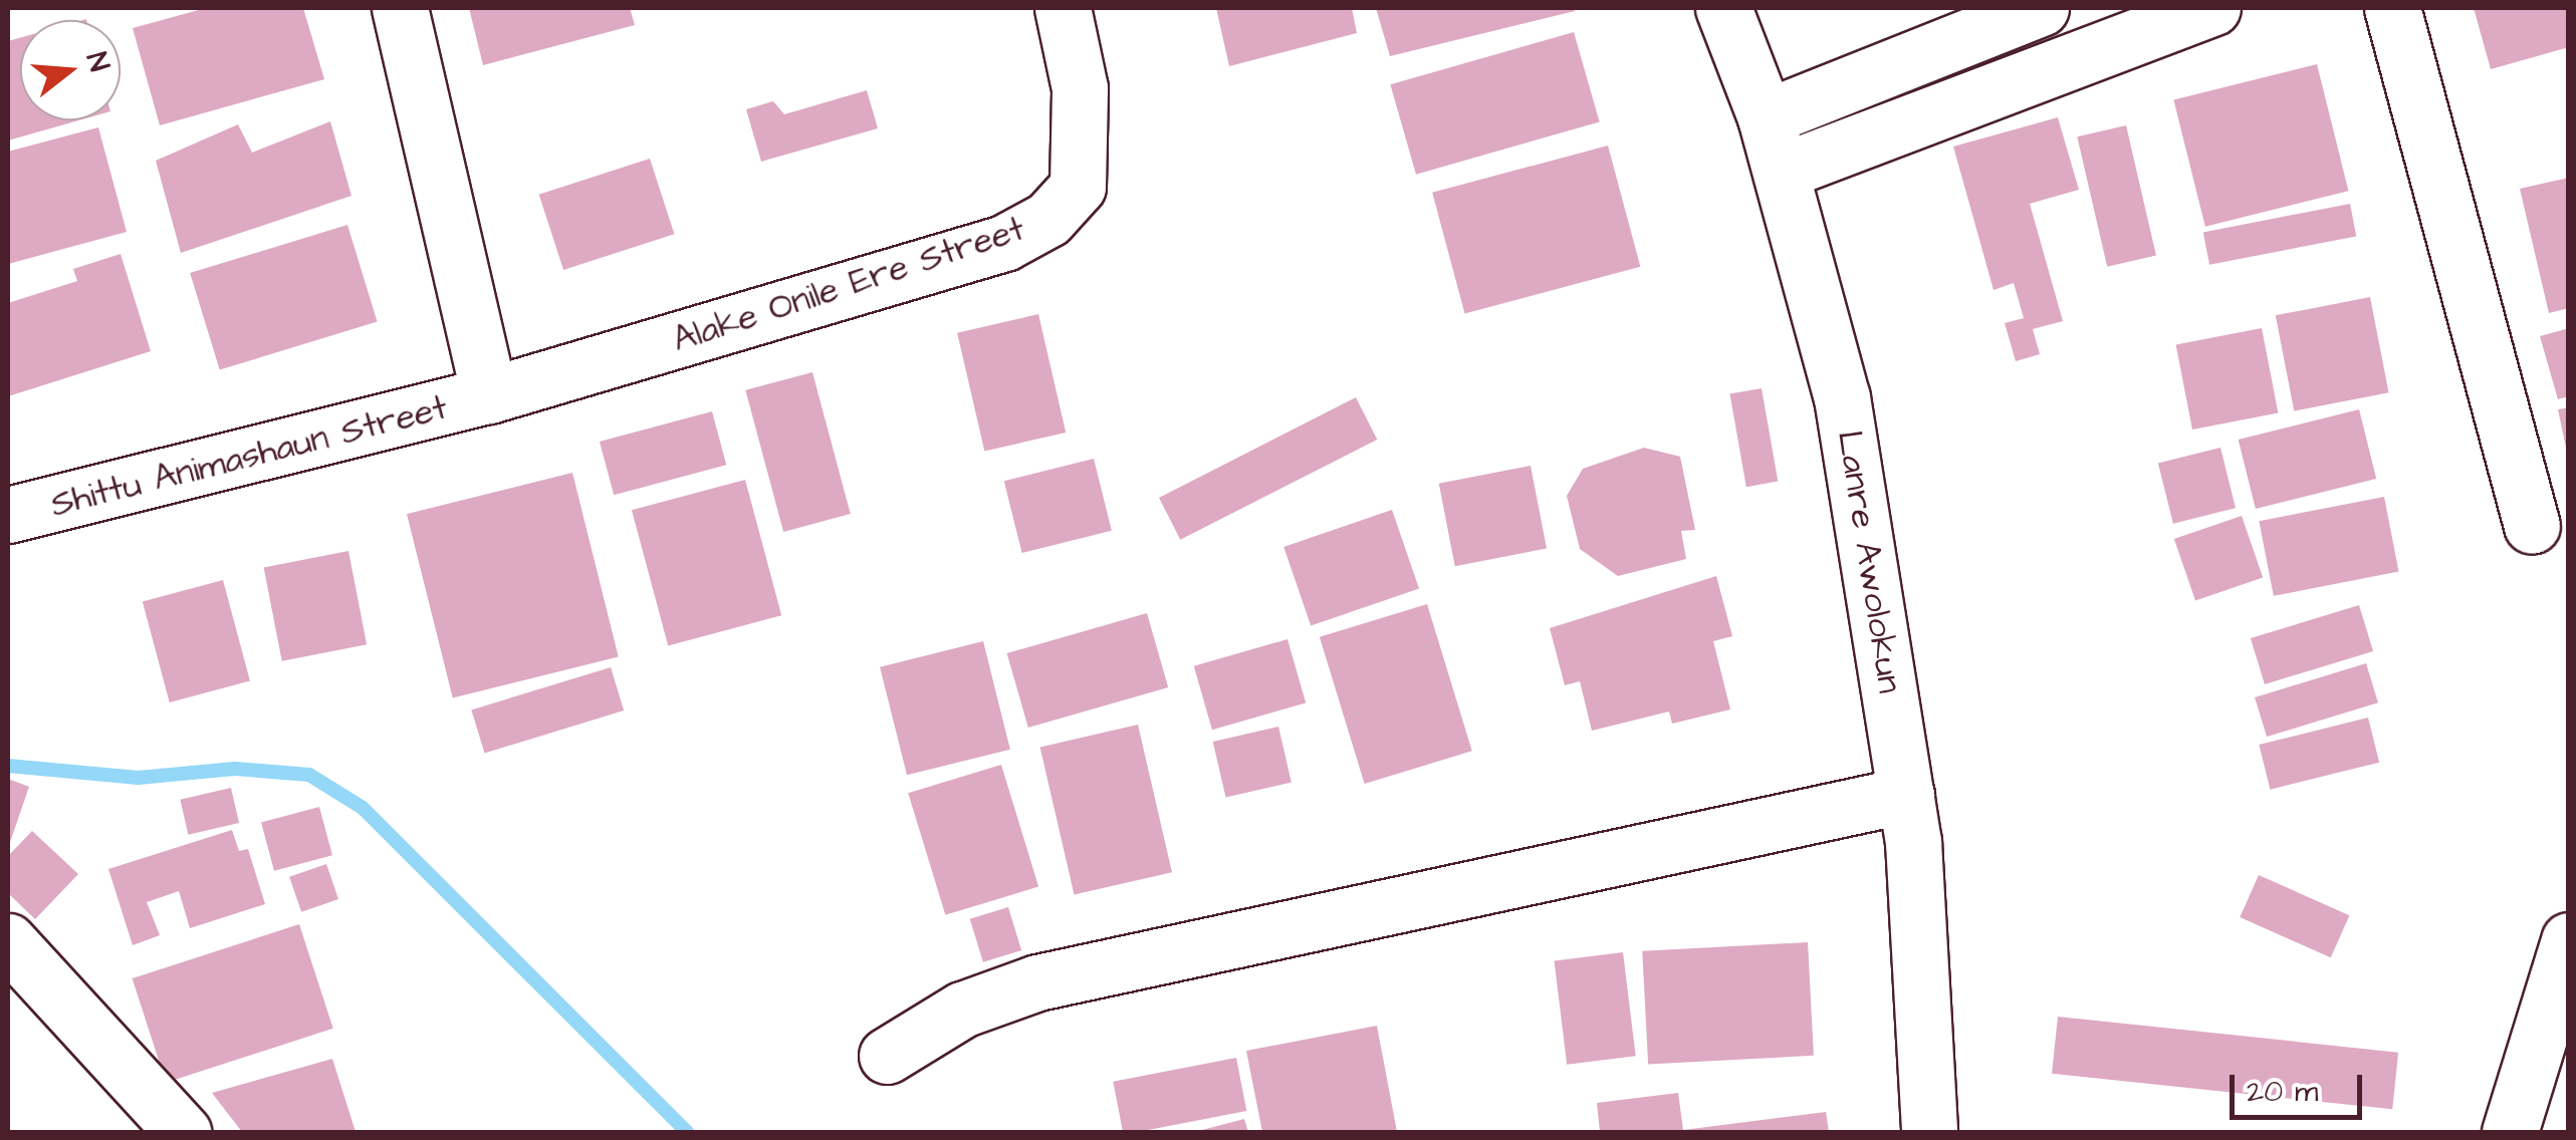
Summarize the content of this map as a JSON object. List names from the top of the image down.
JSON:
{
  "streets": {
    "street": ["Alake Onile Ere Street", "Shittu Animashaun Street", "Lanre Awolokun"]
  },
  "crossings": [
    ["Alake Onile Ere Street", "Shittu Animashaun Street"]
  ],
  "scale_bar": "20 m",
  "north": "right"
}
